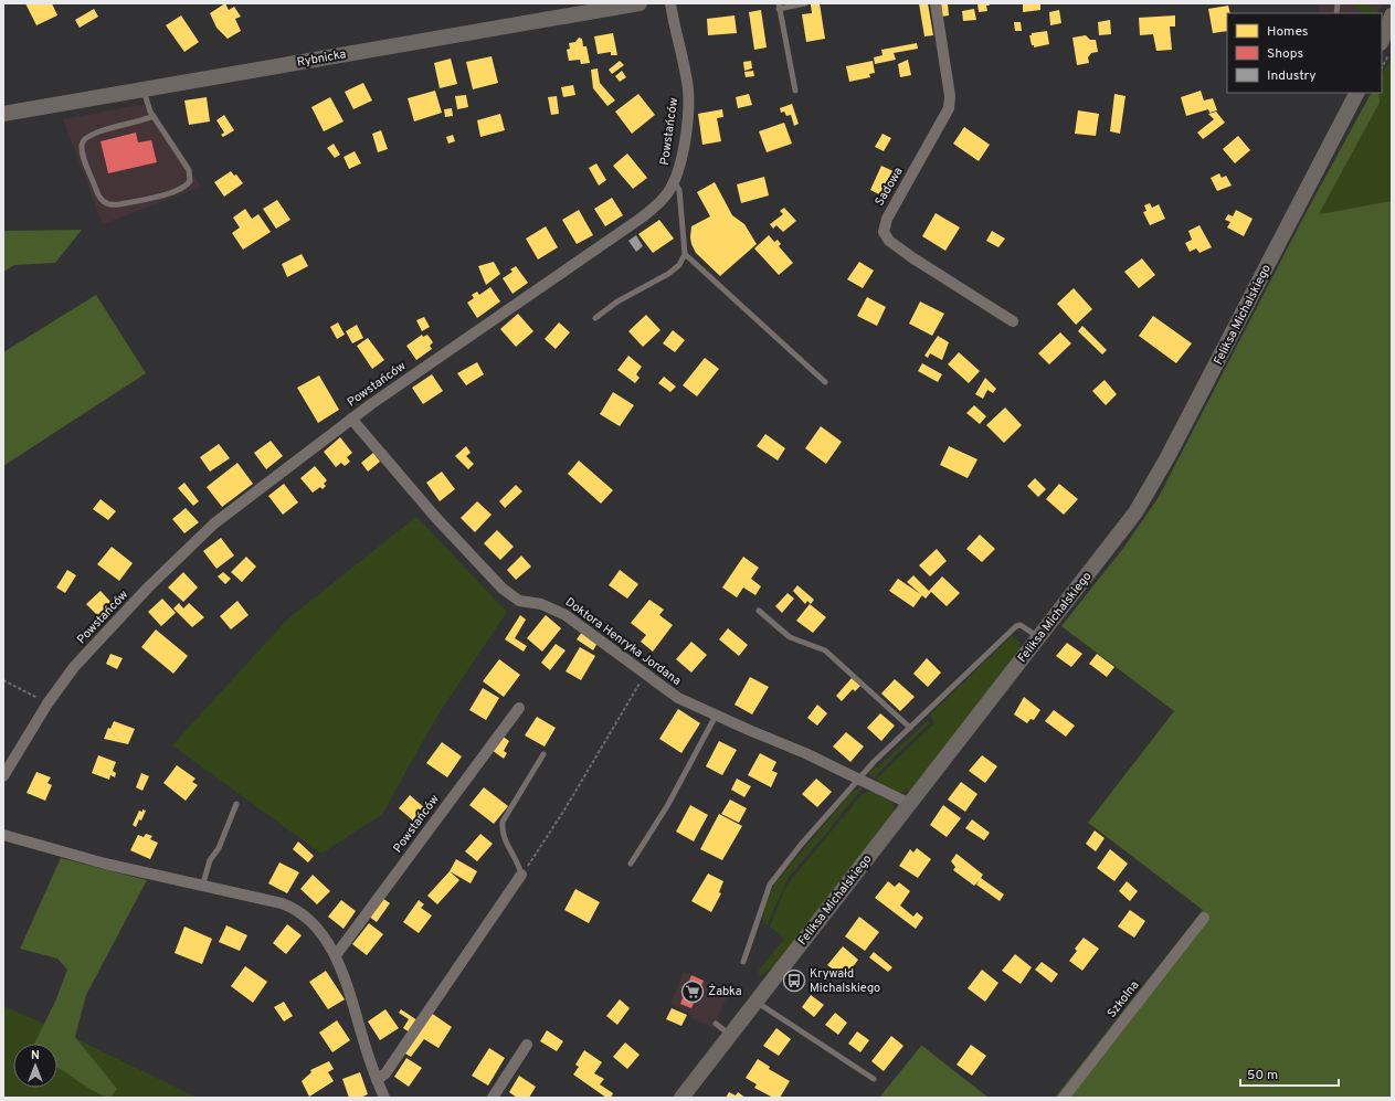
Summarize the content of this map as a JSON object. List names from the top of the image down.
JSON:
{
  "streets": {
    "street": [
      "Rybnicka",
      "Powstańców",
      "Sadowa",
      "Feliksa Michalskiego",
      "Doktora Henryka Jordana",
      "Szkolna"
    ]
  },
  "crossings": [
    ["Powstańców", "Doktora Henryka Jordana"],
    ["Feliksa Michalskiego", "Doktora Henryka Jordana"]
  ],
  "places": {
    "bus stop": ["Krywałd Michalskiego"],
    "supermarket": ["Żabka"]
  },
  "legend": ["Homes", "Shops", "Industry"],
  "scale_bar": "50 m",
  "north": "top"
}
